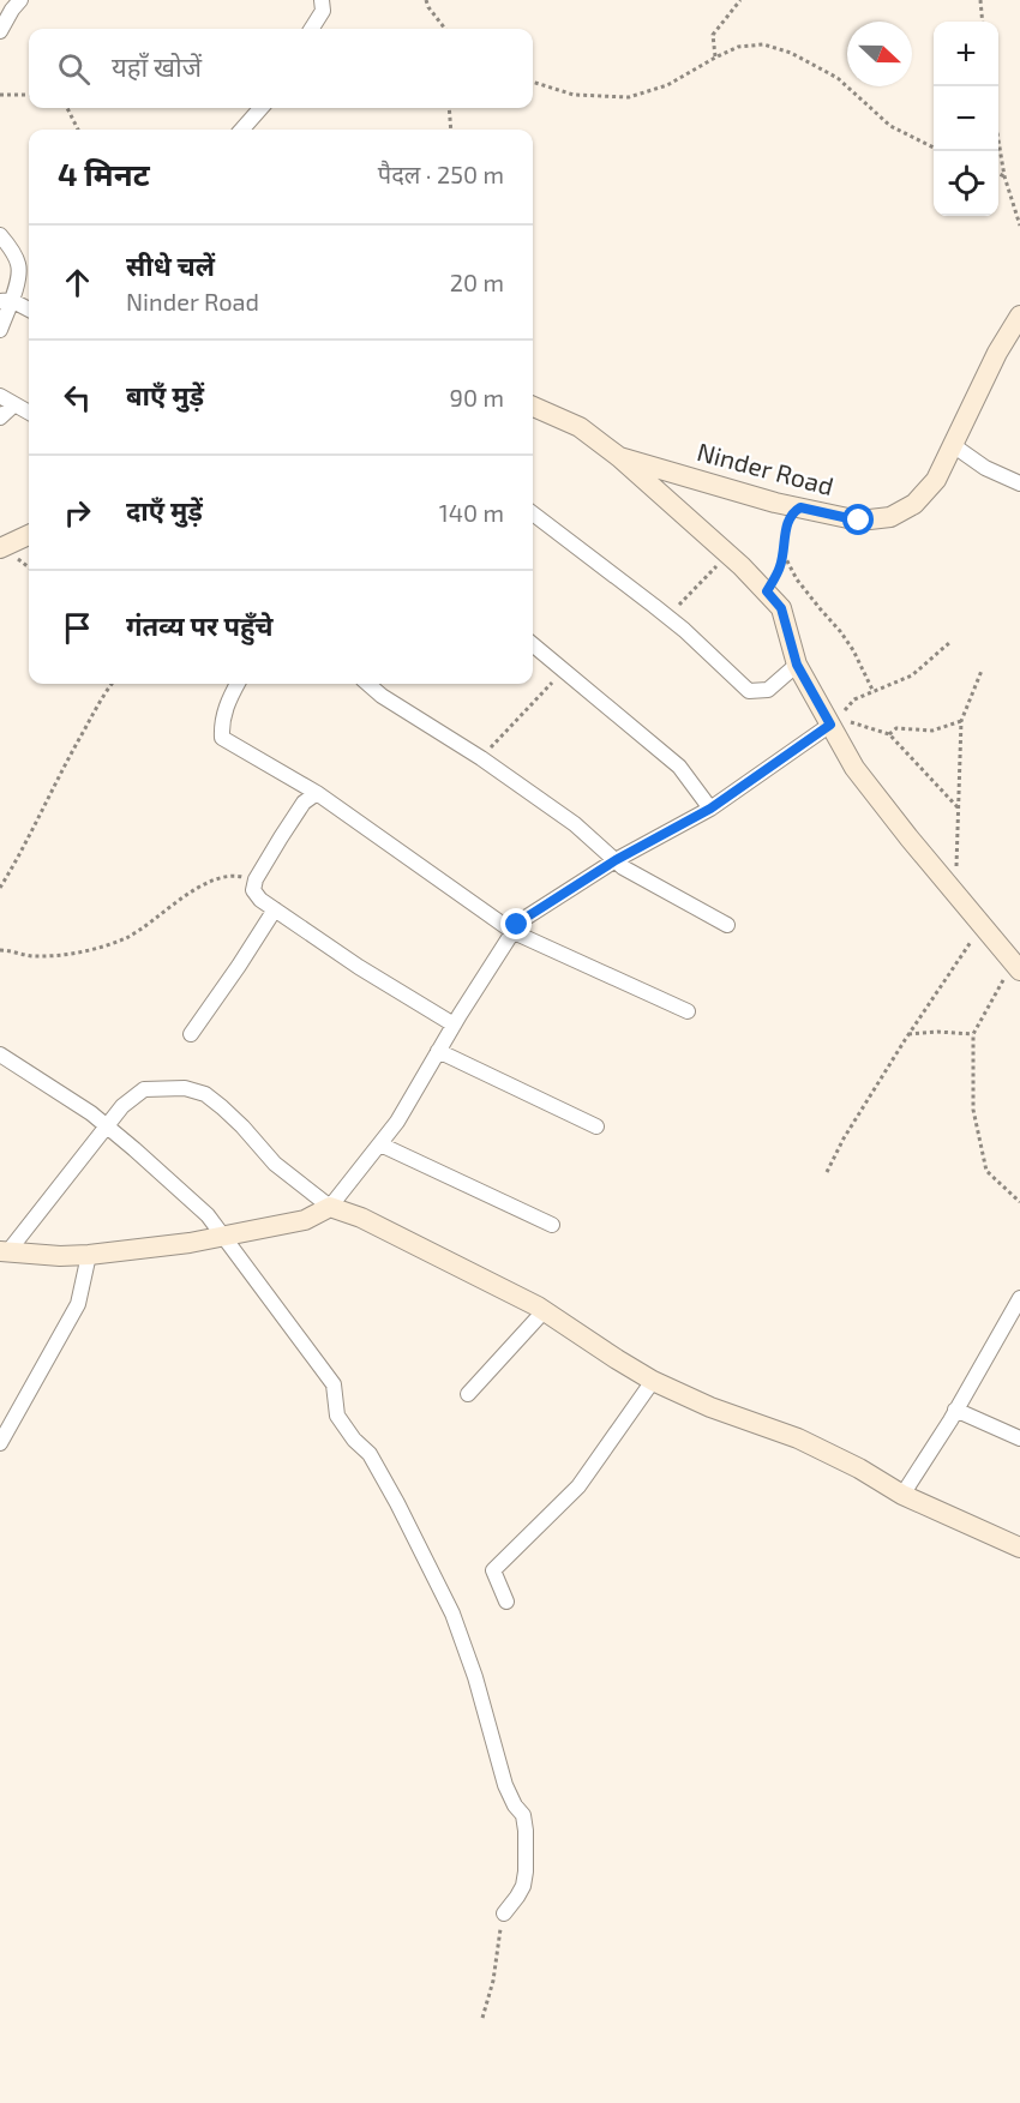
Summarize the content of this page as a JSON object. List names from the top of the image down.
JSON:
{
  "streets": {
    "street": ["Ninder Road"]
  },
  "north": "right",
  "page": {
    "map_buttons": ["+", "−"],
    "search": "यहाँ खोजें",
    "heading": ["4 मिनट", "पैदल · 250 m"],
    "list": [
      ["सीधे चलें", "Ninder Road", "20 m"],
      ["बाएँ मुड़ें", "90 m"],
      ["दाएँ मुड़ें", "140 m"],
      "गंतव्य पर पहुँचे"
    ]
  }
}
